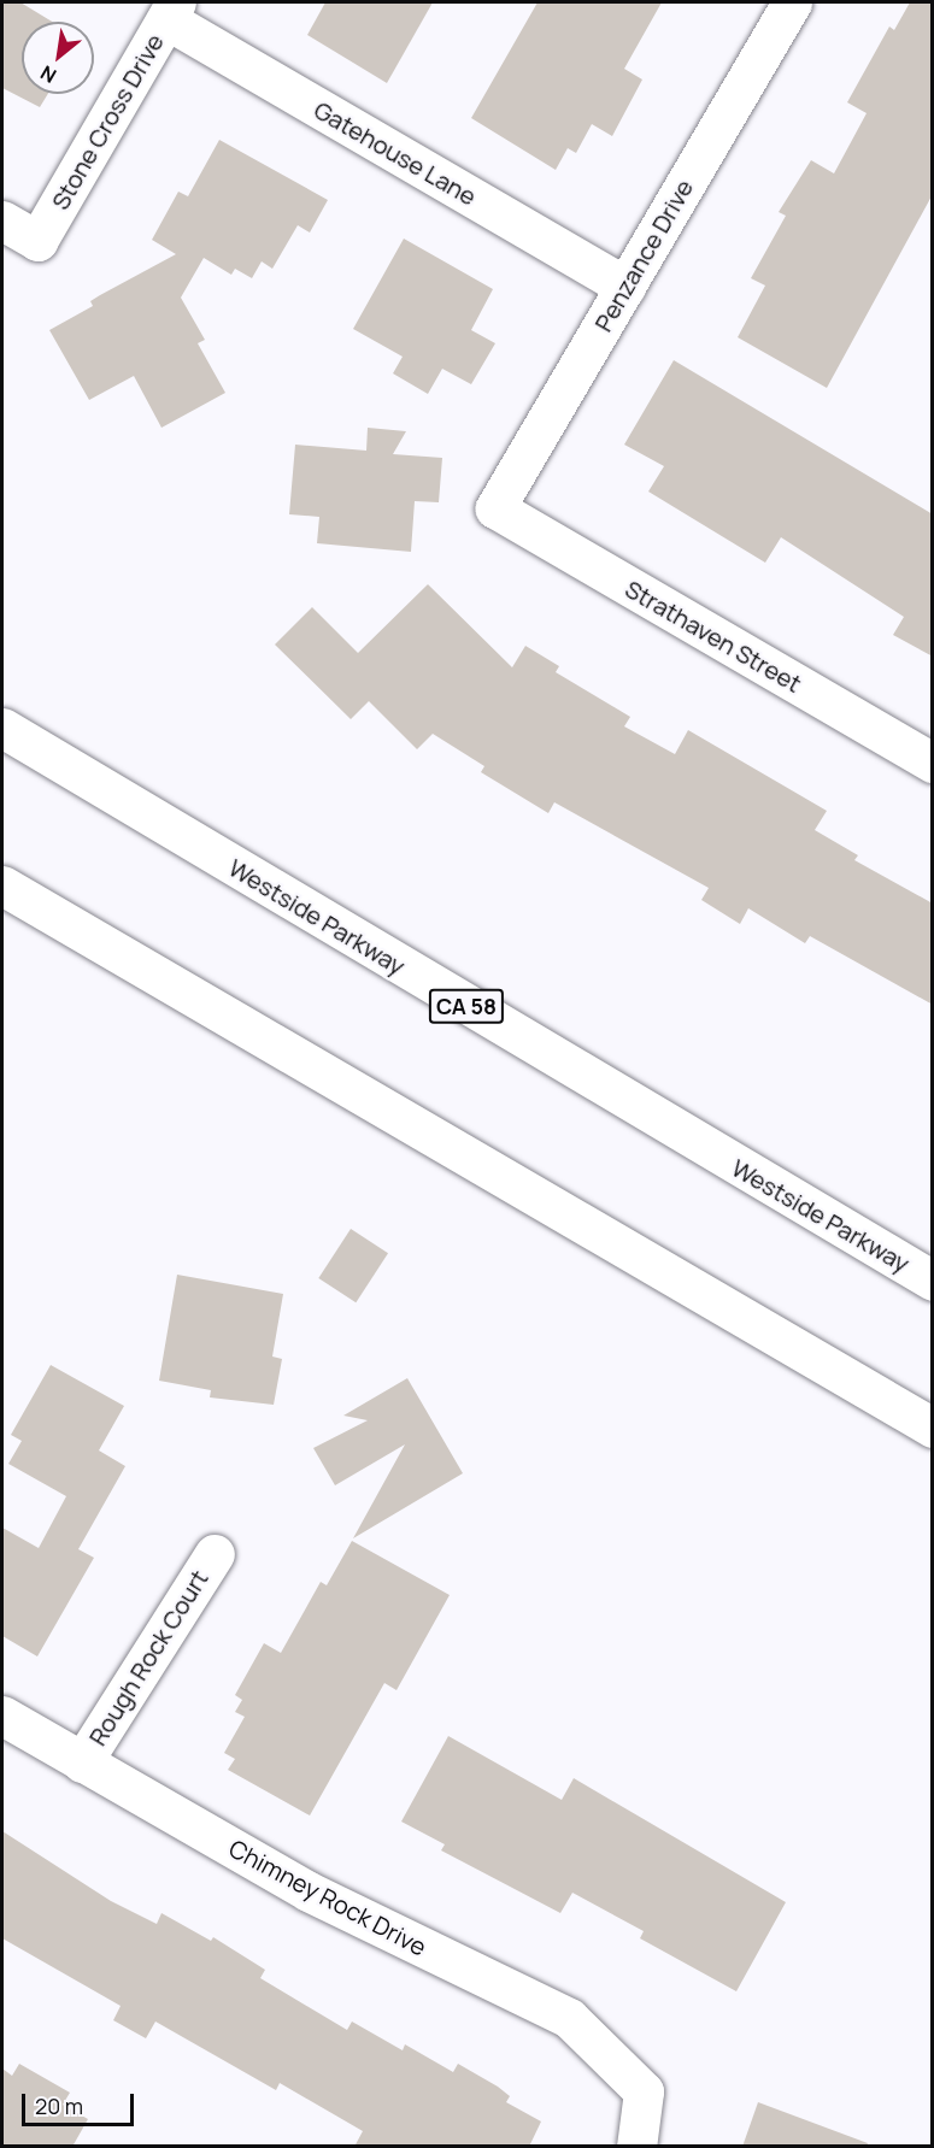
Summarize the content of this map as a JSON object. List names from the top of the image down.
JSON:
{
  "streets": {
    "main road": [
      "Stone Cross Drive",
      "Gatehouse Lane",
      "Penzance Drive",
      "Strathaven Street",
      "Westside Parkway",
      "CA 58",
      "Rough Rock Court",
      "Chimney Rock Drive"
    ]
  },
  "crossings": [
    ["Stone Cross Drive", "Gatehouse Lane"],
    ["Gatehouse Lane", "Penzance Drive"],
    ["Penzance Drive", "Strathaven Street"],
    ["Rough Rock Court", "Chimney Rock Drive"]
  ],
  "scale_bar": "20 m",
  "north": "bottom left"
}
